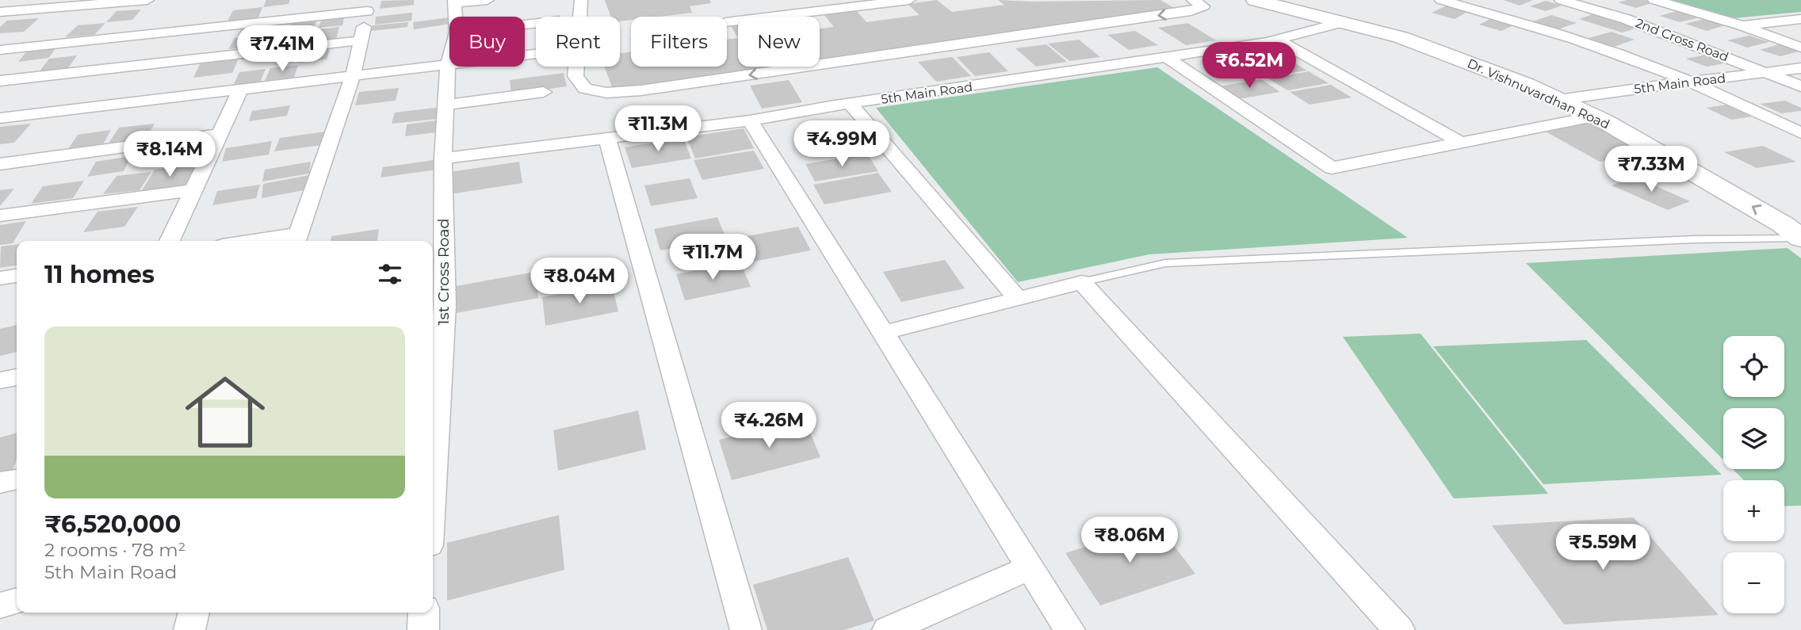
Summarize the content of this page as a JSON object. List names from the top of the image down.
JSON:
{
  "streets": {
    "main road": ["Dr. Vishnuvardhan Road"],
    "street": ["2nd Cross Road", "5th Main Road", "1st Cross Road"]
  },
  "crossings": [
    ["2nd Cross Road", "5th Main Road"],
    ["5th Main Road", "Dr. Vishnuvardhan Road"],
    ["5th Main Road", "1st Cross Road"]
  ],
  "page": {
    "chip": [
      "Buy",
      "Rent",
      "Filters",
      "New"
    ],
    "price": [
      "₹7.41M",
      "₹6.52M",
      "₹11.3M",
      "₹4.99M",
      "₹8.14M",
      "₹7.33M",
      "₹11.7M",
      "₹8.04M",
      "₹4.26M",
      "₹8.06M",
      "₹5.59M"
    ],
    "heading": "11 homes",
    "list": [
      {
        "name": "₹6,520,000",
        "note": "2 rooms · 78 m² · 5th Main Road"
      }
    ],
    "map_buttons": ["+", "−"]
  }
}
